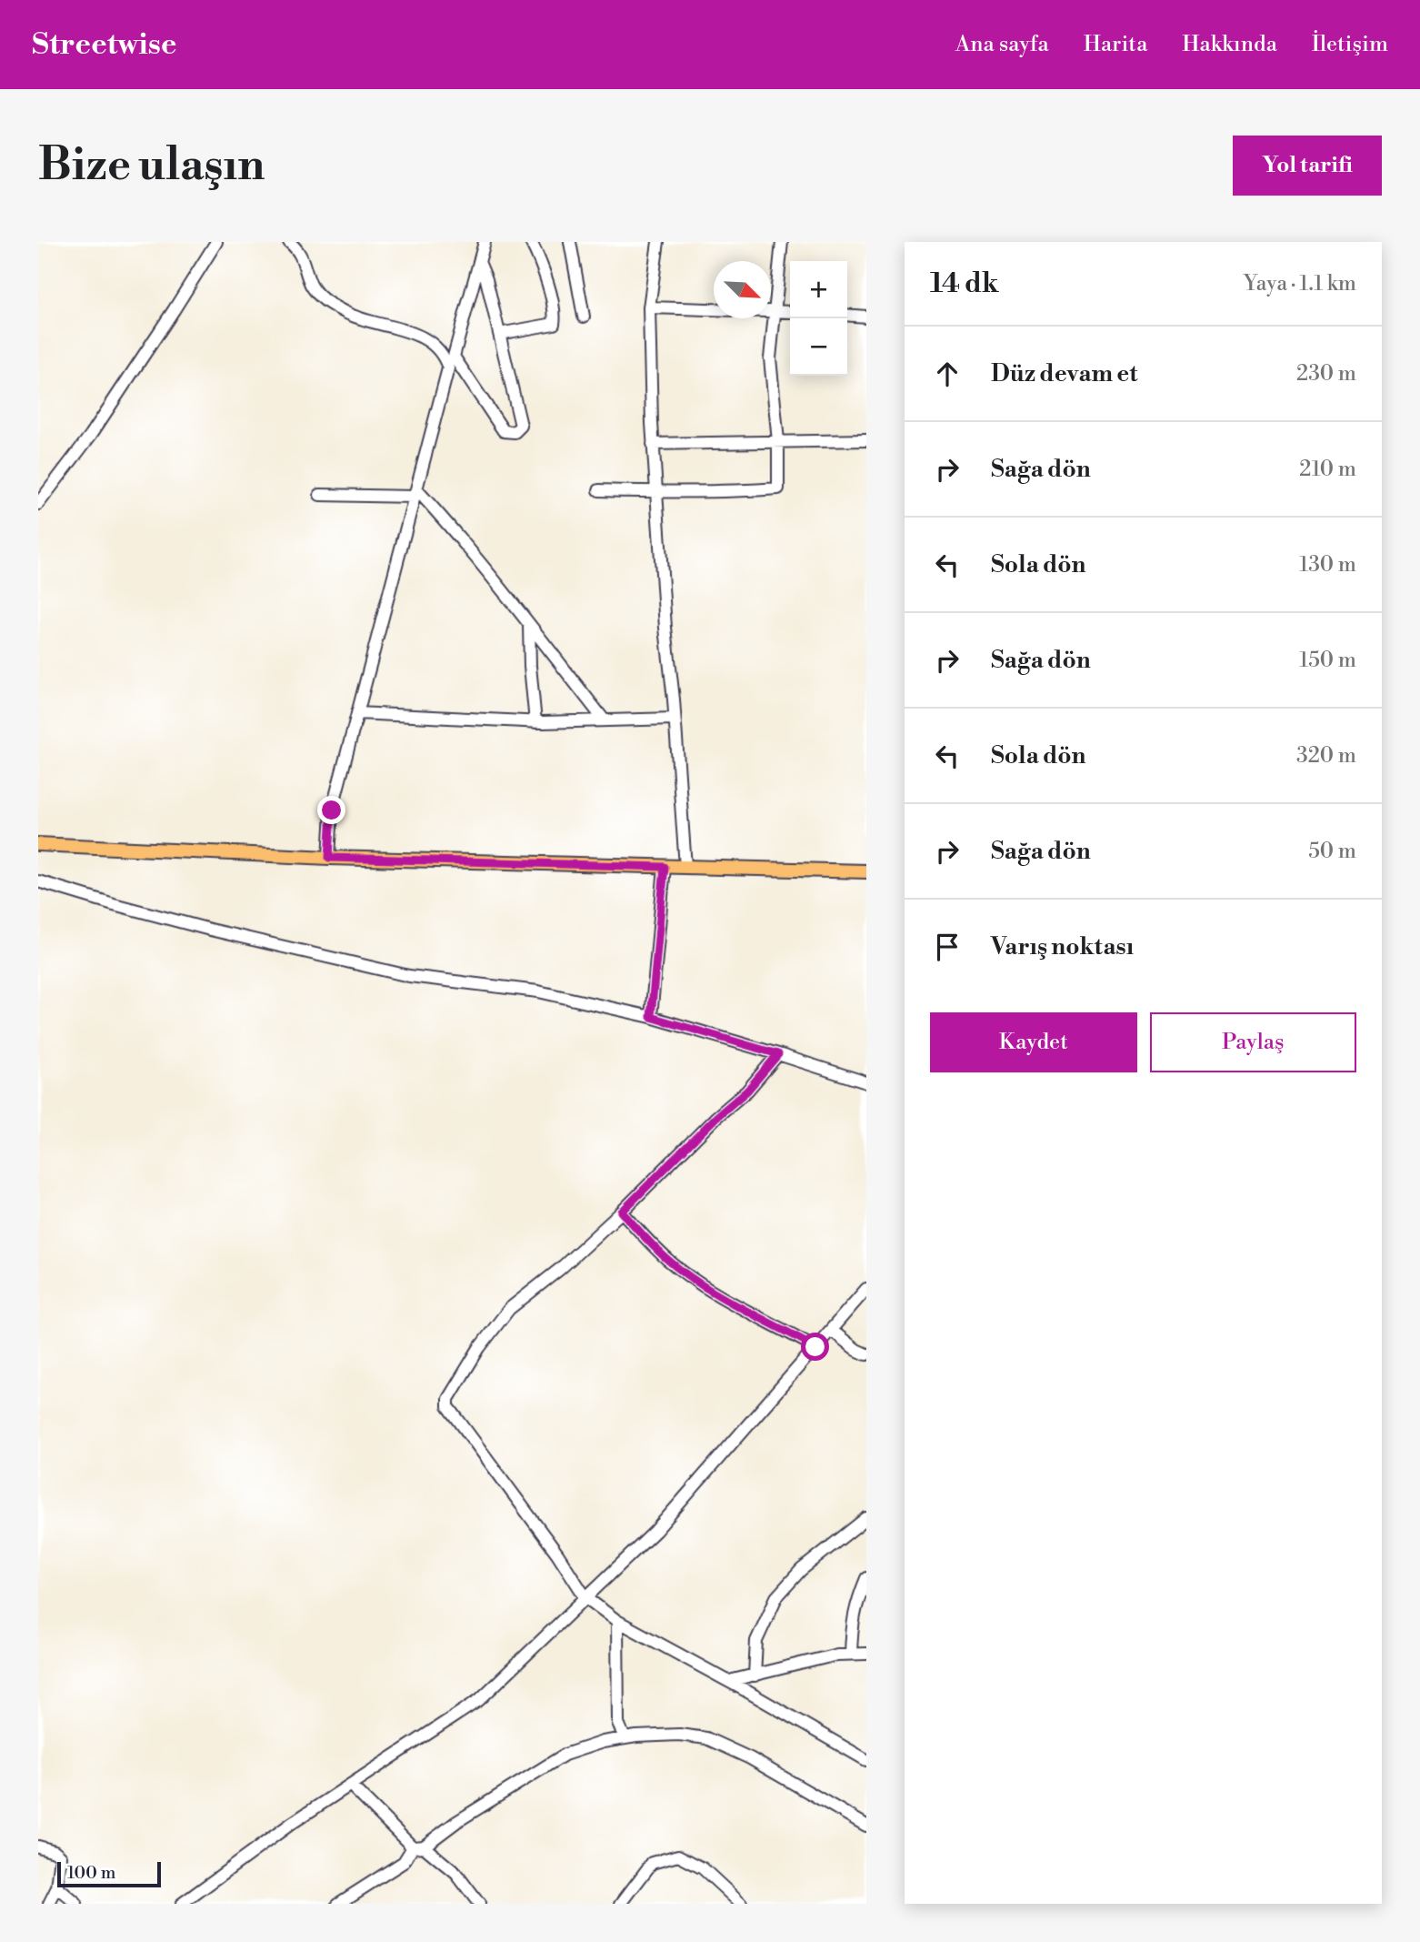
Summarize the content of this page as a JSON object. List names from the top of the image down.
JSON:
{
  "scale_bar": "100 m",
  "north": "bottom right",
  "page": {
    "header": "Streetwise",
    "nav": [
      "Ana sayfa",
      "Harita",
      "Hakkında",
      "İletişim"
    ],
    "buttons": [
      "Yol tarifi",
      ["Kaydet", "Paylaş"]
    ],
    "title": "Bize ulaşın",
    "heading": ["14 dk", "Yaya · 1.1 km"],
    "map_buttons": ["+", "−"],
    "list": [
      ["Düz devam et", "230 m"],
      ["Sağa dön", "210 m"],
      ["Sola dön", "130 m"],
      ["Sağa dön", "150 m"],
      ["Sola dön", "320 m"],
      ["Sağa dön", "50 m"],
      "Varış noktası"
    ],
    "scale": "100 m"
  }
}
